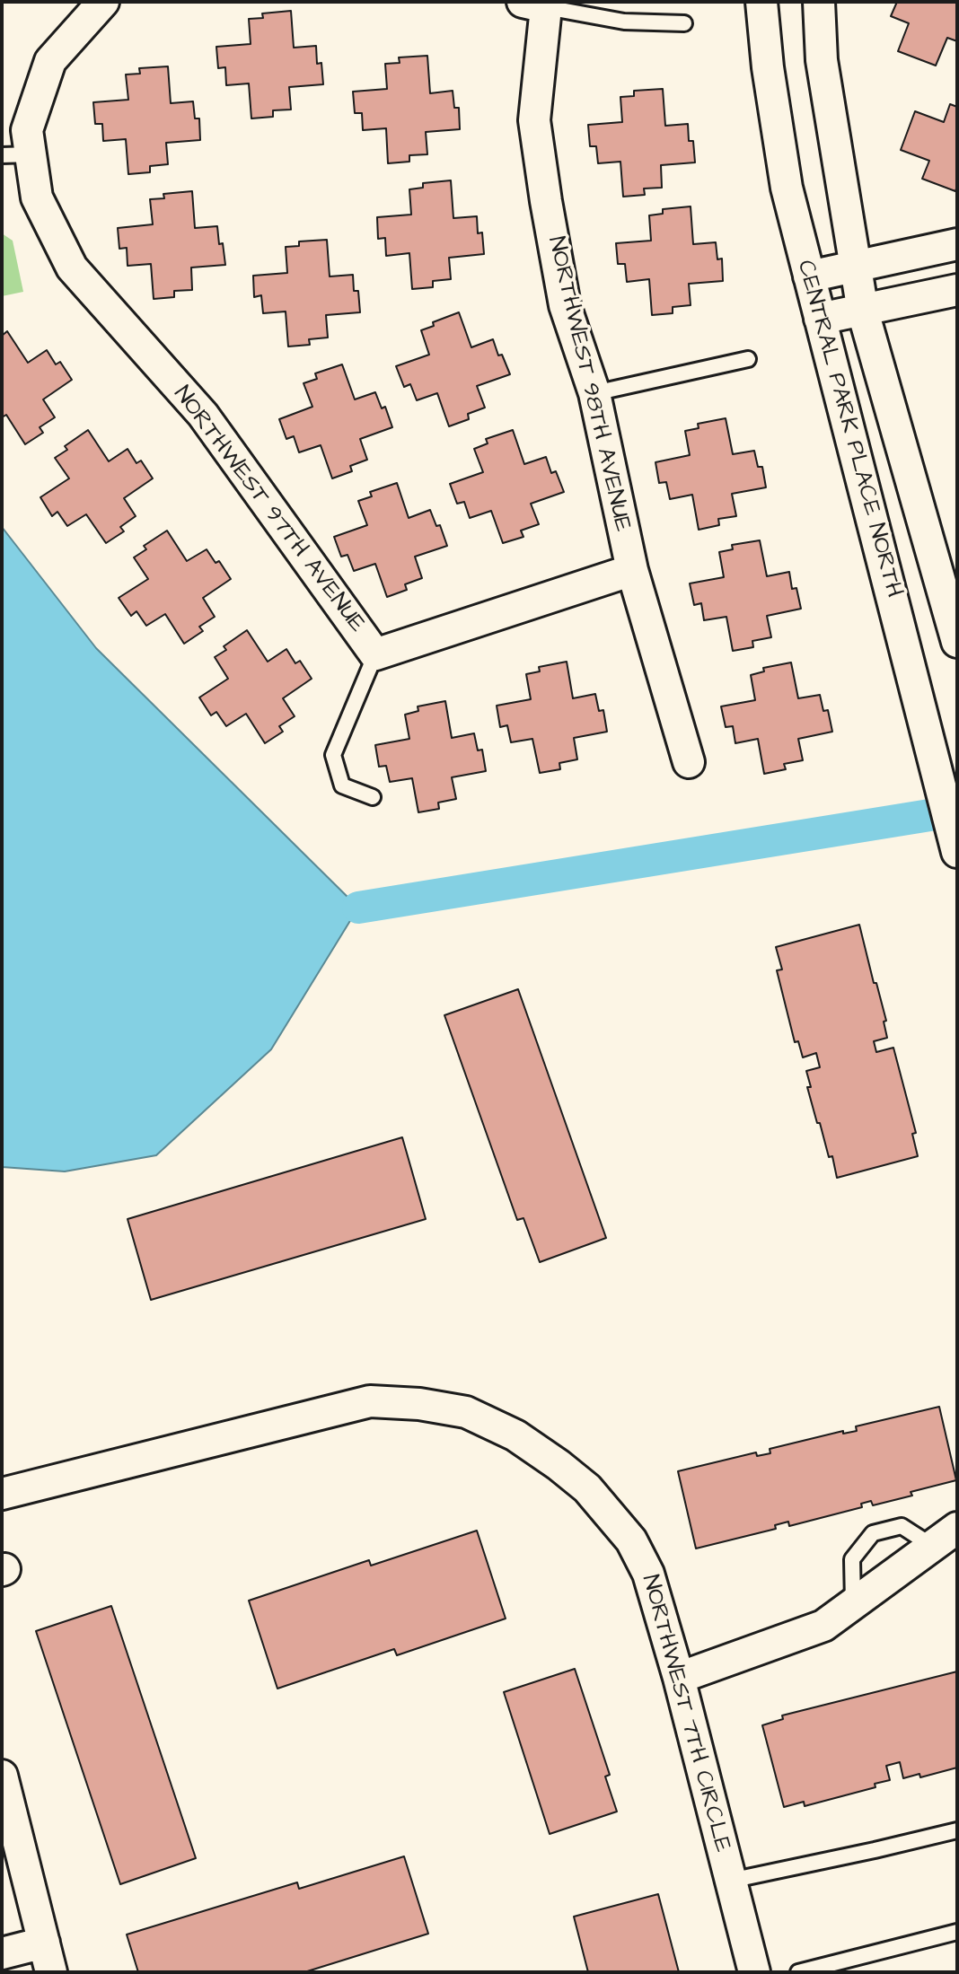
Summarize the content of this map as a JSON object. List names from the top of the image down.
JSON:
{
  "streets": {
    "street": [
      "NORTHWEST 98TH AVENUE",
      "CENTRAL PARK PLACE NORTH",
      "NORTHWEST 97TH AVENUE",
      "NORTHWEST 7TH CIRCLE"
    ]
  }
}
